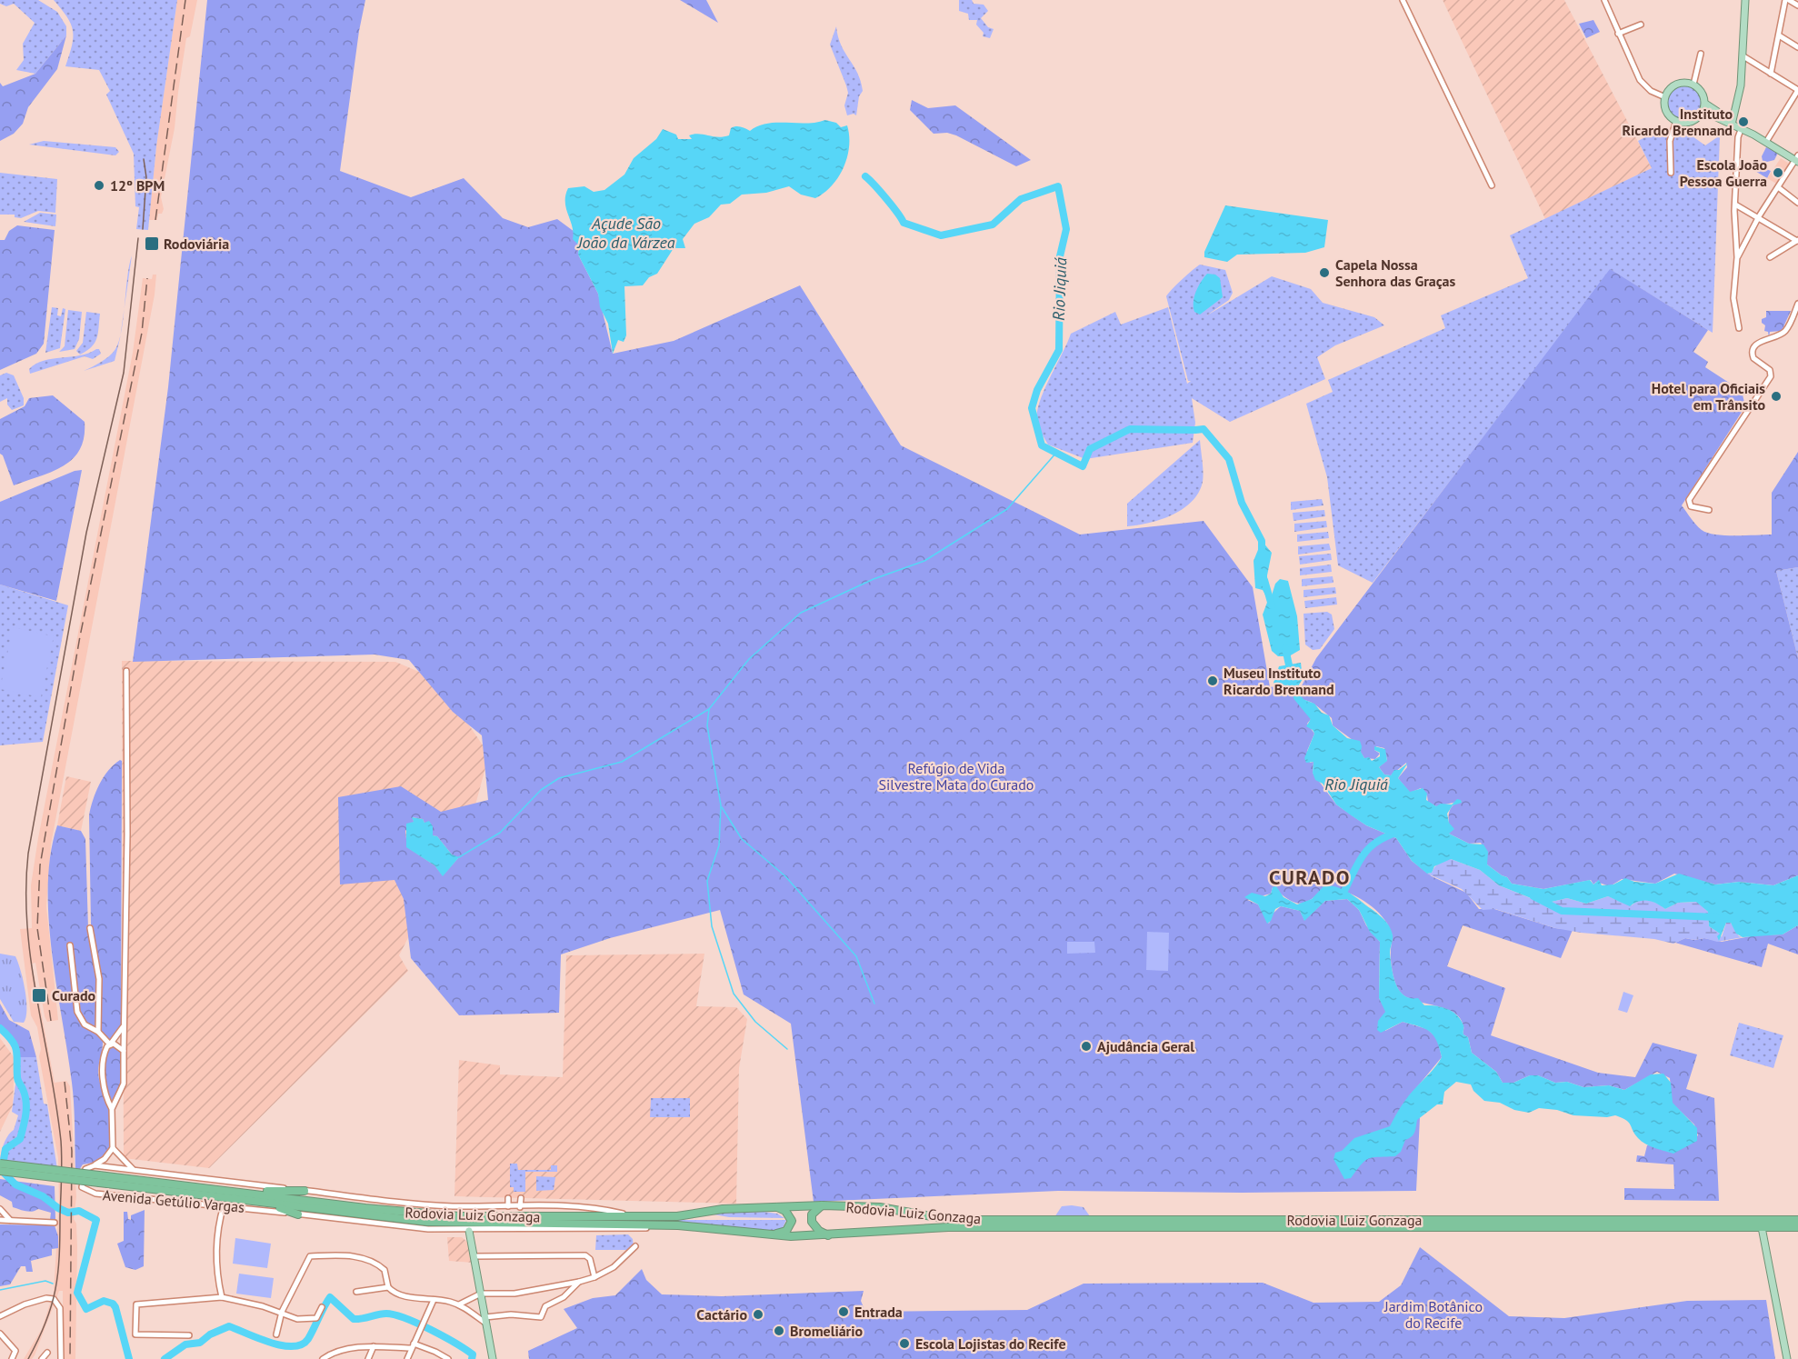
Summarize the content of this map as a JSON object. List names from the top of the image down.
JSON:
{
  "streets": {
    "highway": ["Rodovia Luiz Gonzaga"],
    "street": ["Avenida Getúlio Vargas"]
  },
  "crossings": [
    ["Avenida Getúlio Vargas", "Rodovia Luiz Gonzaga"]
  ],
  "districts": ["CURADO"],
  "water": ["Açude São João da Várzea", "Rio Jiquiá"],
  "parks": ["Refúgio de Vida Silvestre Mata do Curado", "Jardim Botânico do Recife"],
  "places": {
    "other": [
      "Instituto Ricardo Brennand",
      "Escola João Pessoa Guerra",
      "12º BPM",
      "Capela Nossa Senhora das Graças",
      "Hotel para Oficiais em Trânsito",
      "Museu Instituto Ricardo Brennand",
      "Ajudância Geral",
      "Entrada",
      "Cactário",
      "Bromeliário",
      "Escola Lojistas do Recife"
    ],
    "transit": ["Rodoviária", "Curado"]
  }
}
